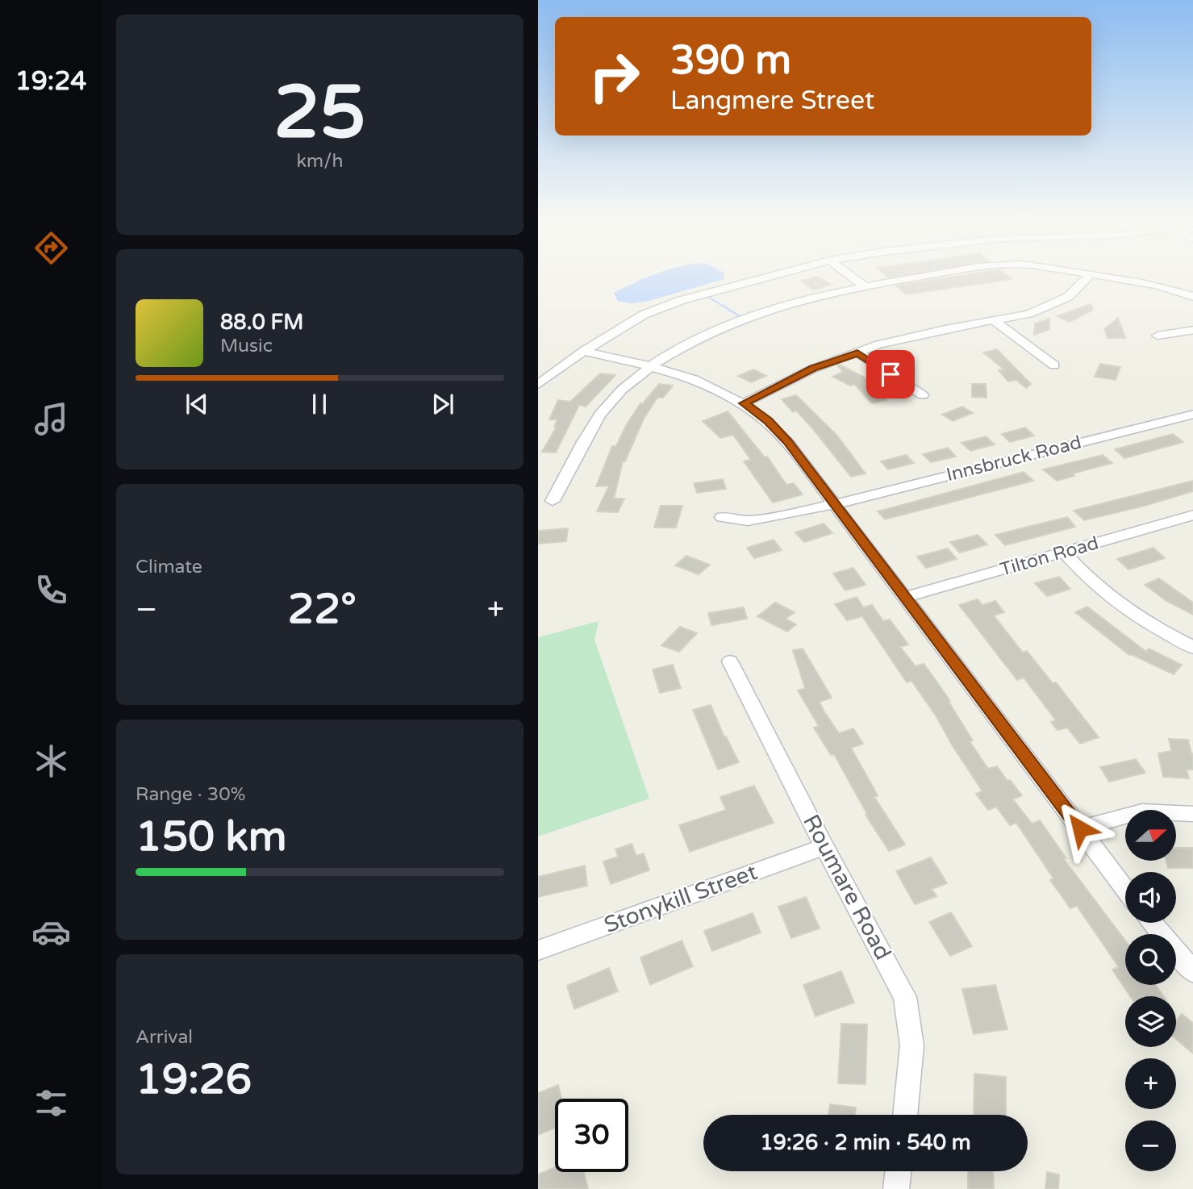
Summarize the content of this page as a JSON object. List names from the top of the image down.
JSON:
{
  "streets": {
    "street": [
      "Innsbruck Road",
      "Tilton Road",
      "Roumare Road",
      "Stonykill Street"
    ]
  },
  "crossings": [
    ["Roumare Road", "Stonykill Street"]
  ],
  "north": "right",
  "page": {
    "tabs": "19:24",
    "tile": [
      ["25", "km/h"],
      "Climate",
      ["Range · 30%", "150 km"],
      ["Arrival", "19:26"]
    ],
    "turn": ["390 m", "Langmere Street"],
    "song": ["88.0 FM", "Music"],
    "heat": ["−", "22°", "+"],
    "map_buttons": ["+", "−"],
    "limit": "30",
    "trip": "19:26 · 2 min · 540 m"
  }
}
